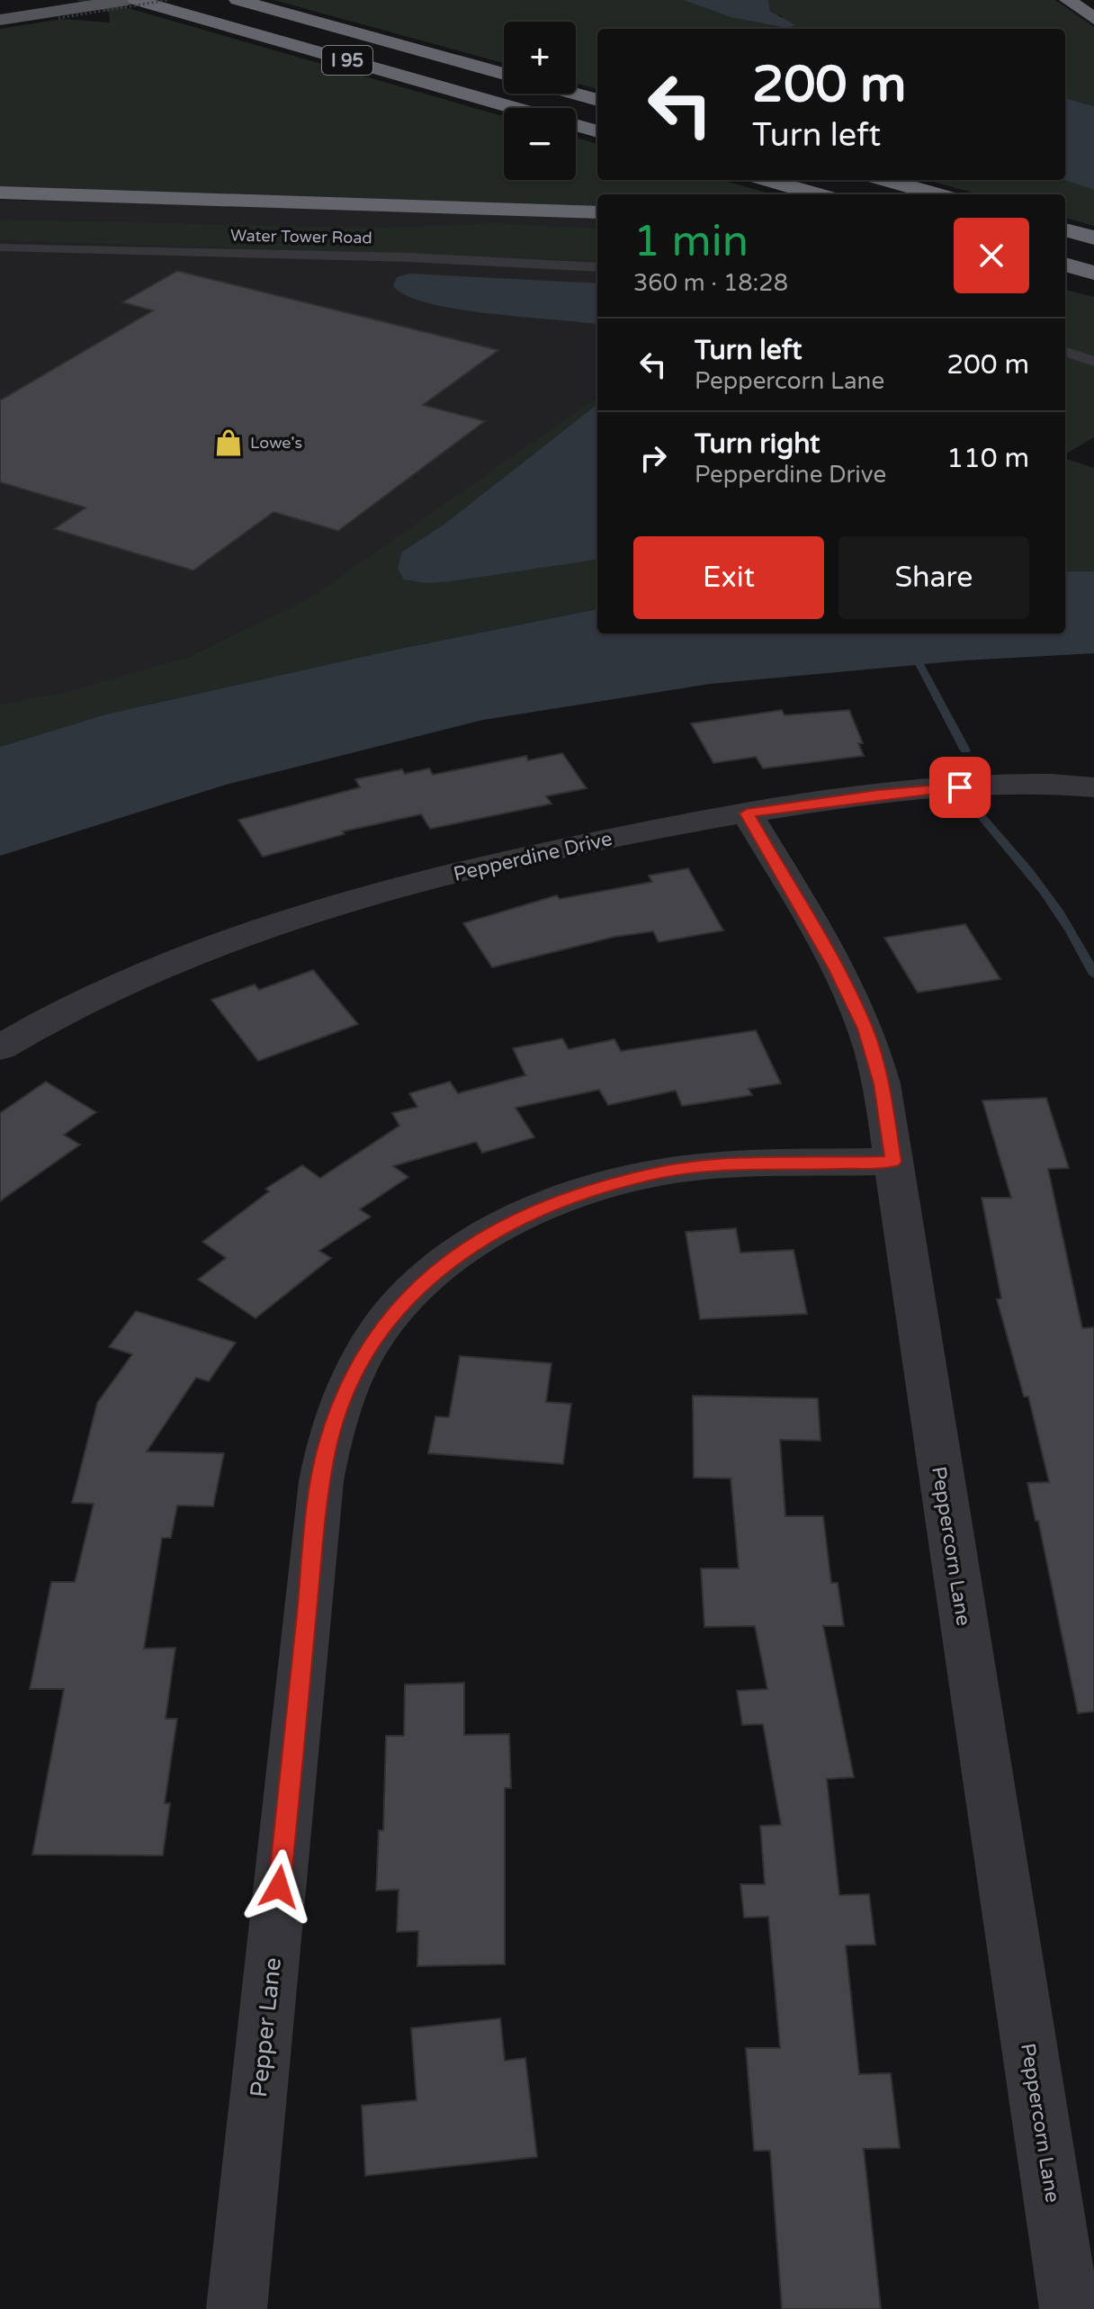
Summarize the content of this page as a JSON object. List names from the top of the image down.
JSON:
{
  "streets": {
    "highway": ["I 95"],
    "street": ["Pepperdine Drive", "Peppercorn Lane", "Pepper Lane"],
    "lane": ["Water Tower Road"]
  },
  "crossings": [
    ["Pepperdine Drive", "Peppercorn Lane"],
    ["Peppercorn Lane", "Pepper Lane"]
  ],
  "places": {
    "shop": ["Lowe's"]
  },
  "page": {
    "map_buttons": ["+", "−"],
    "turn": ["200 m", "Turn left"],
    "heading": ["1 min", "360 m · 18:28"],
    "list": [
      {
        "name": "Turn left",
        "note": "Peppercorn Lane",
        "value": "200 m"
      },
      {
        "name": "Turn right",
        "note": "Pepperdine Drive",
        "value": "110 m"
      }
    ],
    "buttons": ["Exit", "Share"]
  }
}
